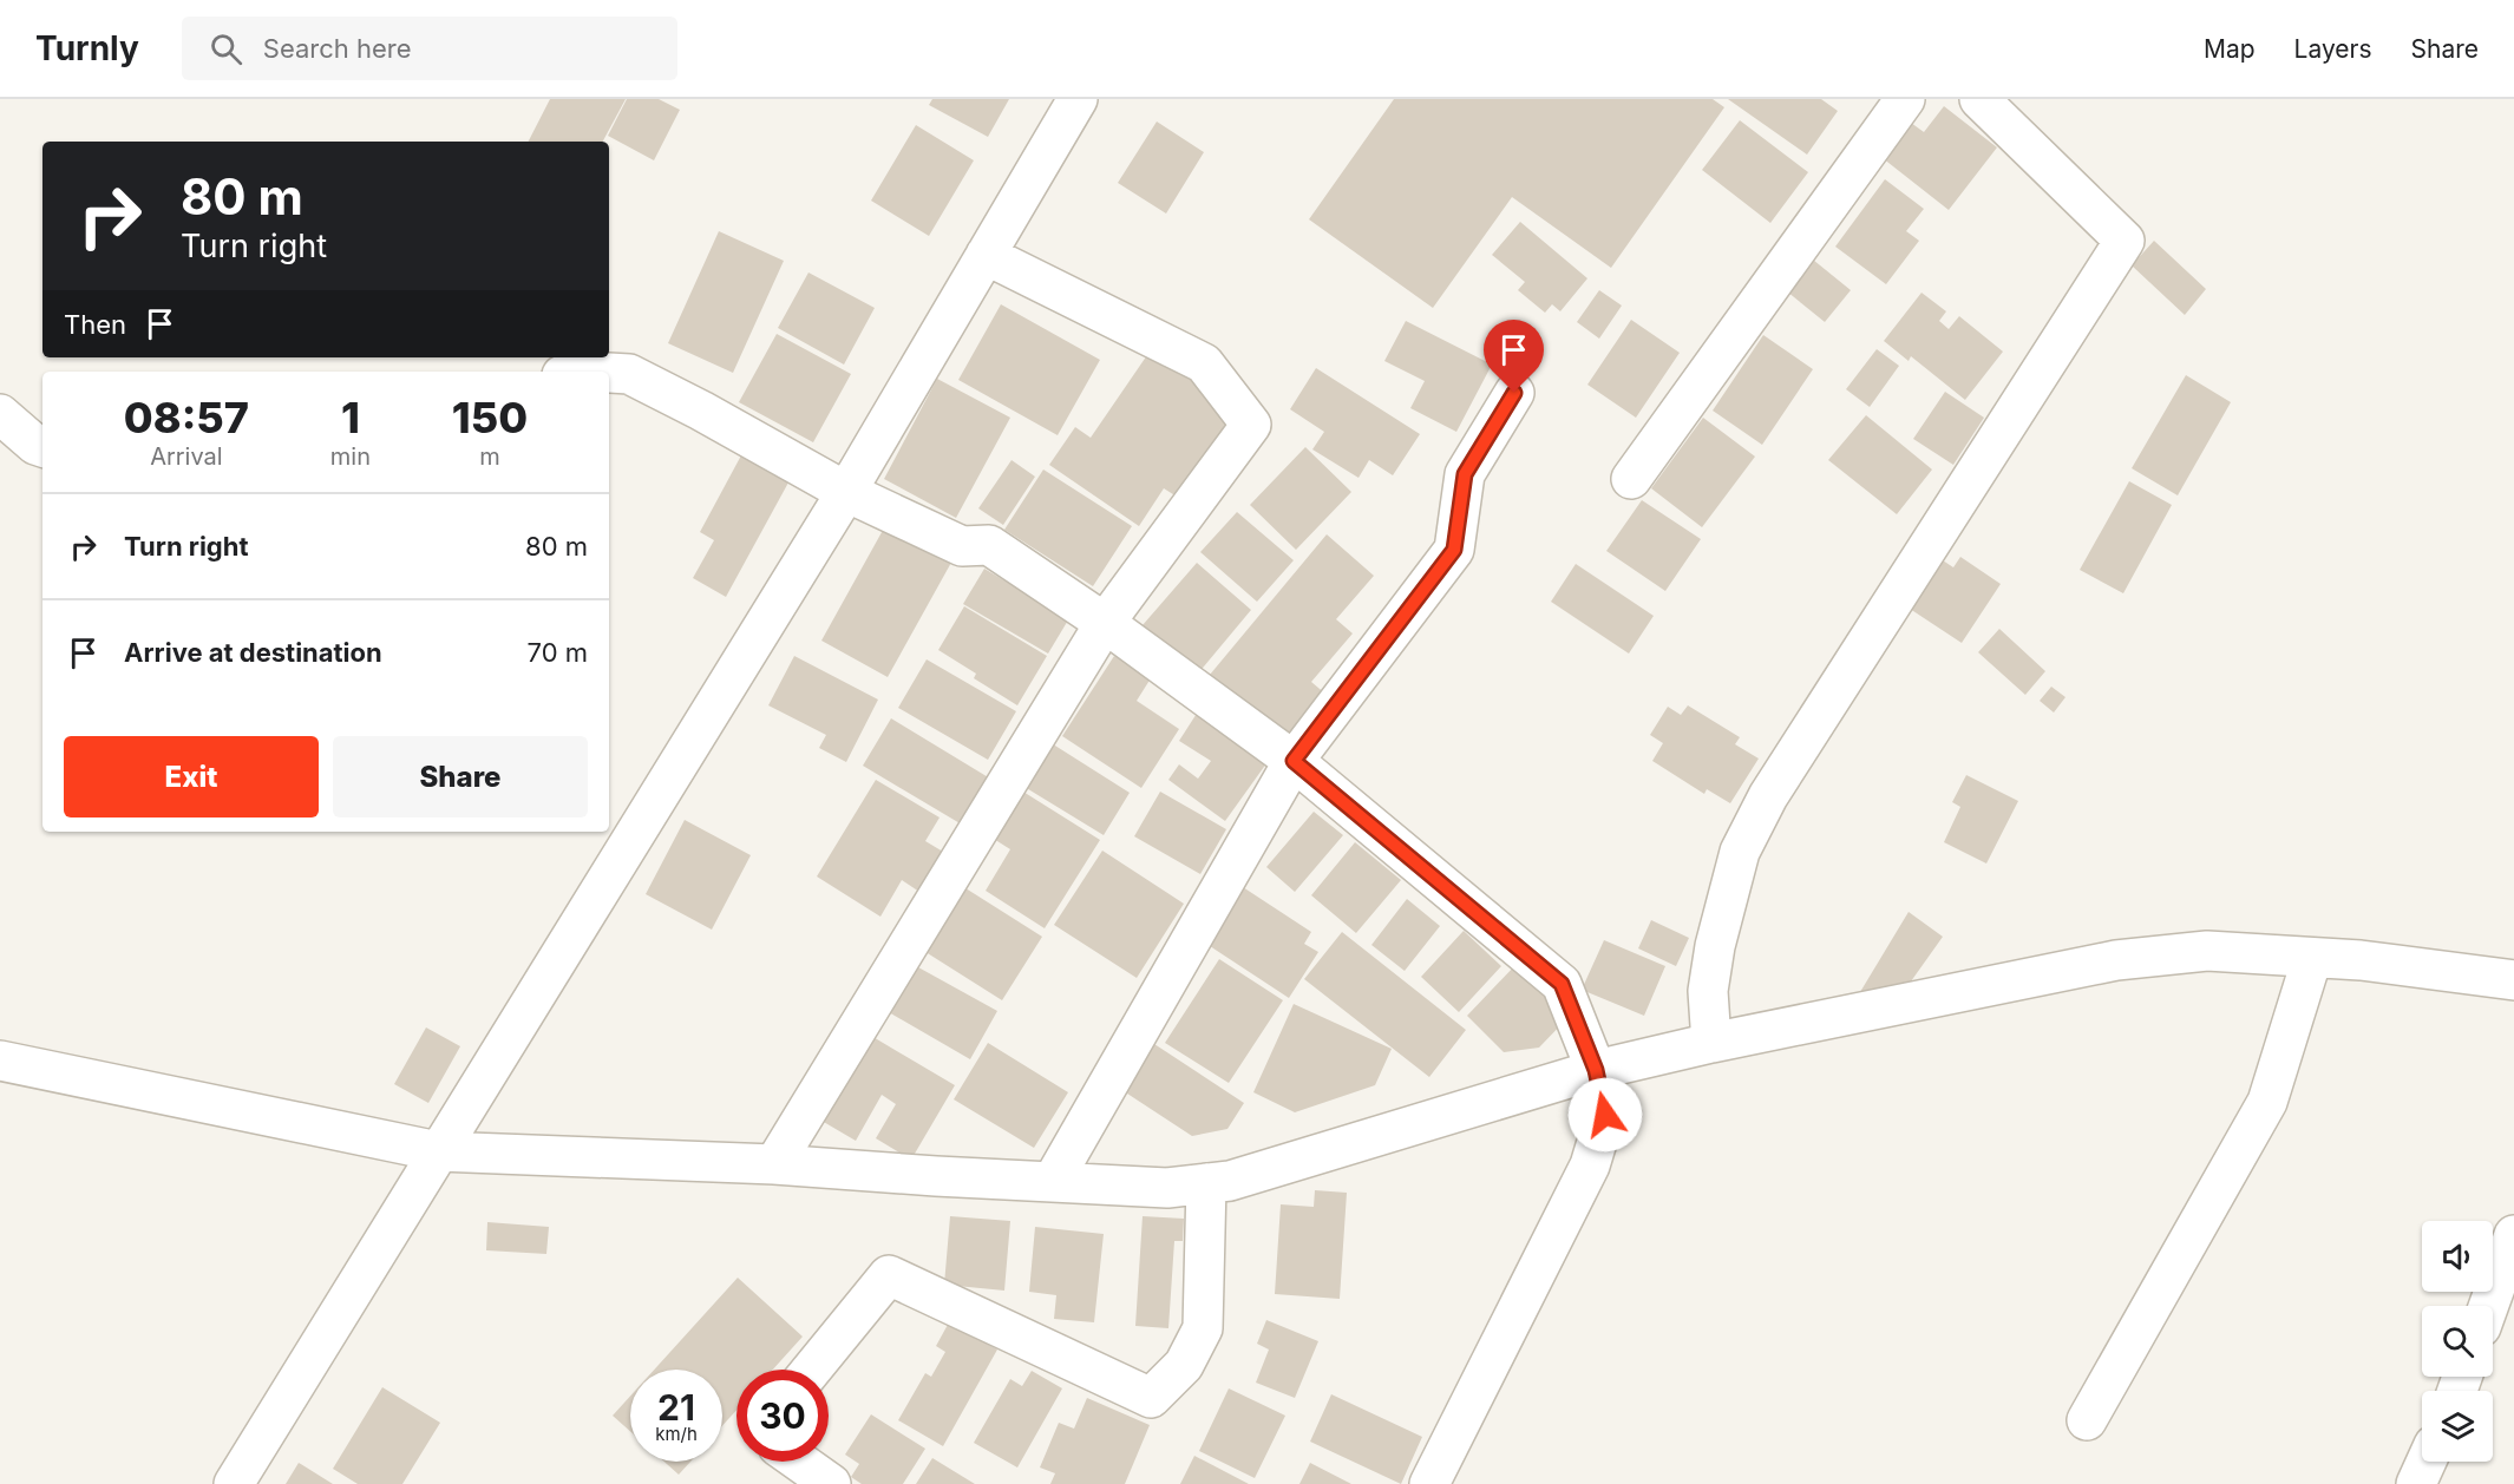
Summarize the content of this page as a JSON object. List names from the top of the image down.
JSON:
{
  "page": {
    "header": "Turnly",
    "search": "Search here",
    "nav": ["Map", "Layers", "Share"],
    "turn": ["80 m", "Turn right"],
    "then": "Then",
    "eta": [
      "08:57",
      "Arrival",
      "1",
      "min",
      "150",
      "m"
    ],
    "list": [
      {
        "name": "Turn right",
        "value": "80 m"
      },
      {
        "name": "Arrive at destination",
        "value": "70 m"
      }
    ],
    "buttons": ["Exit", "Share"],
    "speed": "21 km/h",
    "limit": "30"
  }
}
